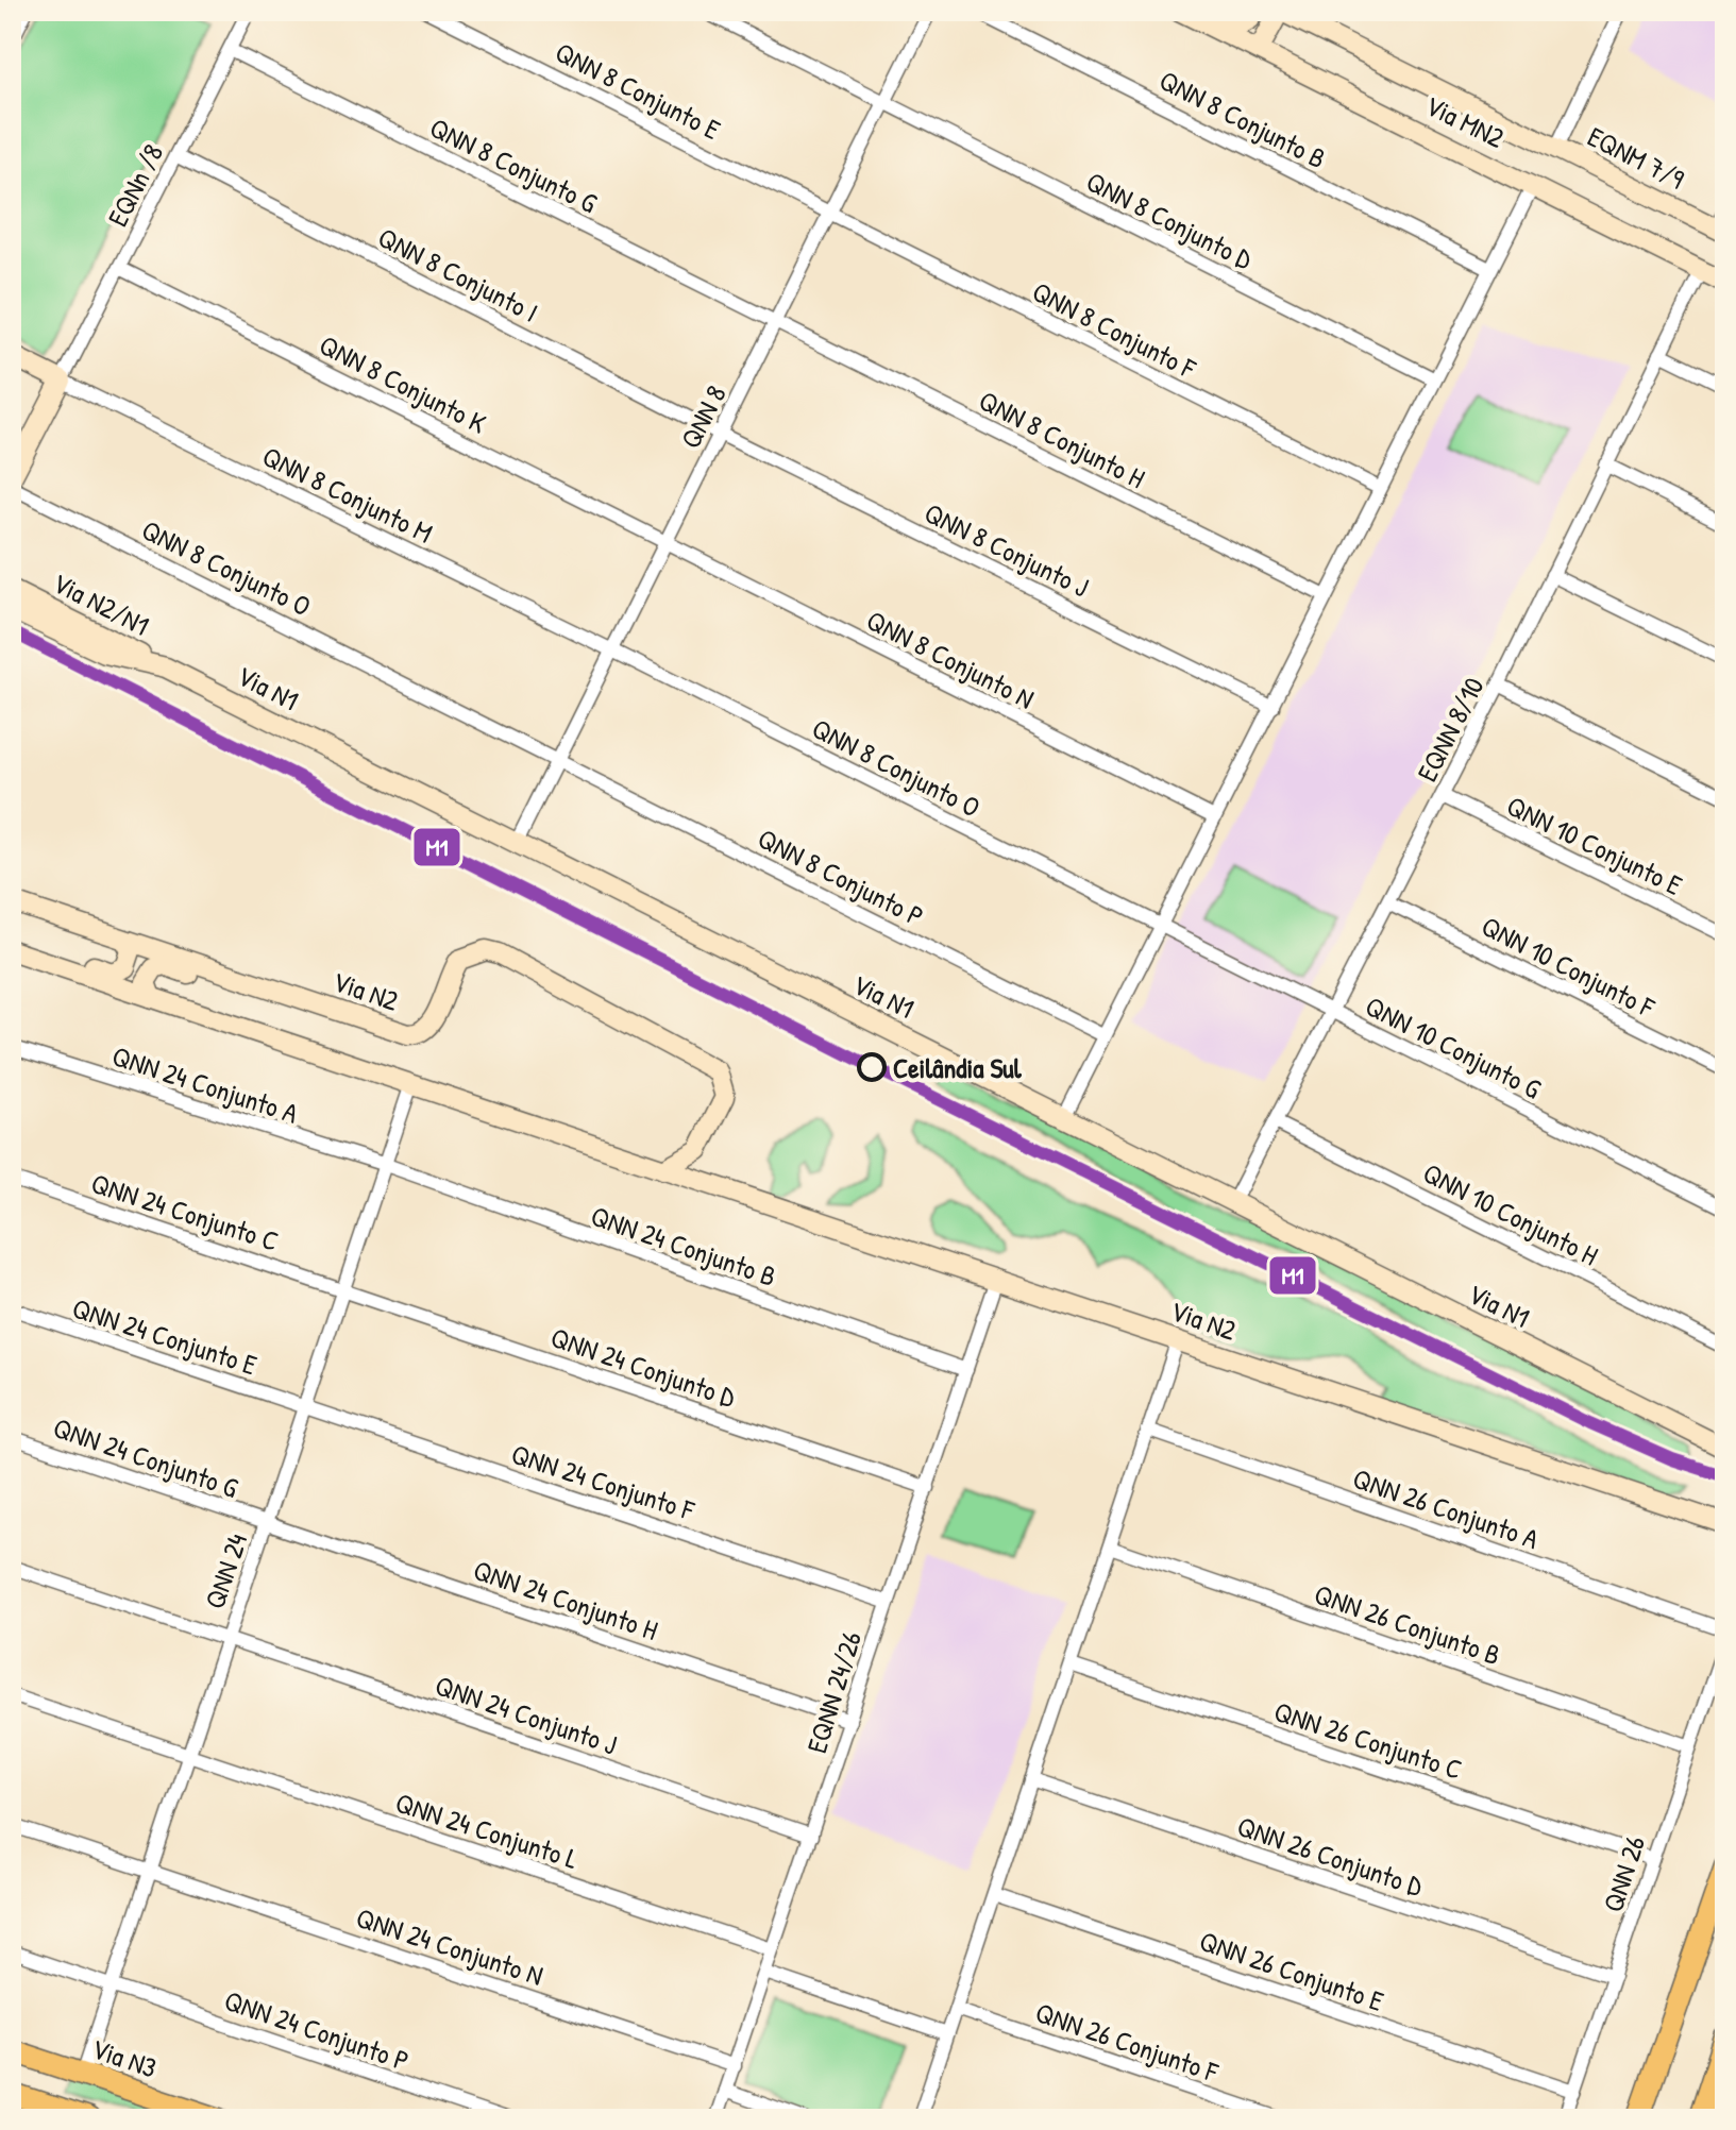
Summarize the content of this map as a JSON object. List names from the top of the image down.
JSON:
{
  "streets": {
    "main road": [
      "Via MN2",
      "EQNM 7/9",
      "Via N2/N1",
      "Via N1",
      "Via N2",
      "Via N3"
    ],
    "street": [
      "QNN 8 Conjunto E",
      "QNN 8 Conjunto B",
      "QNN 8 Conjunto G",
      "EQNn /8",
      "QNN 8 Conjunto D",
      "QNN 8 Conjunto I",
      "QNN 8 Conjunto F",
      "QNN 8 Conjunto K",
      "QNN 8",
      "QNN 8 Conjunto H",
      "QNN 8 Conjunto M",
      "QNN 8 Conjunto J",
      "QNN 8 Conjunto O",
      "QNN 8 Conjunto N",
      "EQNN 8/10",
      "QNN 10 Conjunto E",
      "QNN 8 Conjunto P",
      "QNN 10 Conjunto F",
      "QNN 10 Conjunto G",
      "QNN 24 Conjunto A",
      "QNN 24 Conjunto C",
      "QNN 10 Conjunto H",
      "QNN 24 Conjunto B",
      "QNN 24 Conjunto E",
      "QNN 24 Conjunto D",
      "QNN 24 Conjunto G",
      "QNN 24 Conjunto F",
      "QNN 26 Conjunto A",
      "QNN 24",
      "QNN 24 Conjunto H",
      "QNN 26 Conjunto B",
      "EQNN 24/26",
      "QNN 24 Conjunto J",
      "QNN 26 Conjunto C",
      "QNN 24 Conjunto L",
      "QNN 26 Conjunto D",
      "QNN 26",
      "QNN 24 Conjunto N",
      "QNN 26 Conjunto E",
      "QNN 24 Conjunto P",
      "QNN 26 Conjunto F"
    ]
  },
  "crossings": [
    ["QNN 8 Conjunto E", "QNN 8 Conjunto F"],
    ["QNN 8 Conjunto E", "QNN 8"],
    ["Via MN2", "EQNN 8/10"],
    ["QNN 8 Conjunto G", "EQNn /8"],
    ["QNN 8 Conjunto G", "QNN 8"],
    ["QNN 8 Conjunto G", "QNN 8 Conjunto H"],
    ["EQNn /8", "QNN 8 Conjunto I"],
    ["EQNn /8", "QNN 8 Conjunto K"],
    ["EQNn /8", "QNN 8 Conjunto M"],
    ["QNN 8 Conjunto D", "QNN 8"],
    ["QNN 8 Conjunto I", "QNN 8"],
    ["QNN 8 Conjunto I", "QNN 8 Conjunto J"],
    ["QNN 8 Conjunto F", "QNN 8"],
    ["QNN 8 Conjunto K", "QNN 8"],
    ["QNN 8 Conjunto K", "QNN 8 Conjunto N"],
    ["QNN 8", "QNN 8 Conjunto H"],
    ["QNN 8", "QNN 8 Conjunto M"],
    ["QNN 8", "QNN 8 Conjunto J"],
    ["QNN 8", "QNN 8 Conjunto O"],
    ["QNN 8", "QNN 8 Conjunto N"],
    ["QNN 8", "Via N1"],
    ["QNN 8", "QNN 8 Conjunto P"],
    ["QNN 8 Conjunto M", "QNN 8 Conjunto O"],
    ["QNN 8 Conjunto O", "QNN 8 Conjunto P"],
    ["QNN 8 Conjunto O", "QNN 10 Conjunto G"],
    ["Via N2/N1", "Via N1"],
    ["Via N1", "EQNN 8/10"],
    ["EQNN 8/10", "QNN 10 Conjunto E"],
    ["EQNN 8/10", "QNN 10 Conjunto F"],
    ["EQNN 8/10", "QNN 10 Conjunto G"],
    ["EQNN 8/10", "QNN 10 Conjunto H"],
    ["Via N2", "QNN 24"],
    ["Via N2", "EQNN 24/26"],
    ["QNN 24 Conjunto A", "QNN 24 Conjunto B"],
    ["QNN 24 Conjunto A", "QNN 24"],
    ["QNN 24 Conjunto C", "QNN 24 Conjunto D"],
    ["QNN 24 Conjunto C", "QNN 24"],
    ["QNN 24 Conjunto B", "QNN 24"],
    ["QNN 24 Conjunto B", "EQNN 24/26"],
    ["QNN 24 Conjunto E", "QNN 24 Conjunto F"],
    ["QNN 24 Conjunto E", "QNN 24"],
    ["QNN 24 Conjunto D", "QNN 24"],
    ["QNN 24 Conjunto D", "EQNN 24/26"],
    ["QNN 24 Conjunto G", "QNN 24"],
    ["QNN 24 Conjunto G", "QNN 24 Conjunto H"],
    ["QNN 24 Conjunto F", "QNN 24"],
    ["QNN 24 Conjunto F", "EQNN 24/26"],
    ["QNN 24", "QNN 24 Conjunto H"],
    ["QNN 24", "QNN 24 Conjunto J"],
    ["QNN 24", "QNN 24 Conjunto L"],
    ["QNN 24", "QNN 24 Conjunto N"],
    ["QNN 24", "QNN 24 Conjunto P"],
    ["QNN 24", "Via N3"],
    ["QNN 24 Conjunto H", "EQNN 24/26"],
    ["QNN 26 Conjunto B", "QNN 26"],
    ["EQNN 24/26", "QNN 24 Conjunto J"],
    ["EQNN 24/26", "QNN 24 Conjunto L"],
    ["EQNN 24/26", "QNN 24 Conjunto N"],
    ["QNN 26 Conjunto C", "QNN 26"],
    ["QNN 26 Conjunto D", "QNN 26"],
    ["QNN 26", "QNN 26 Conjunto E"]
  ],
  "places": ["Ceilândia Sul"],
  "lines": ["transit line M1"]
}
